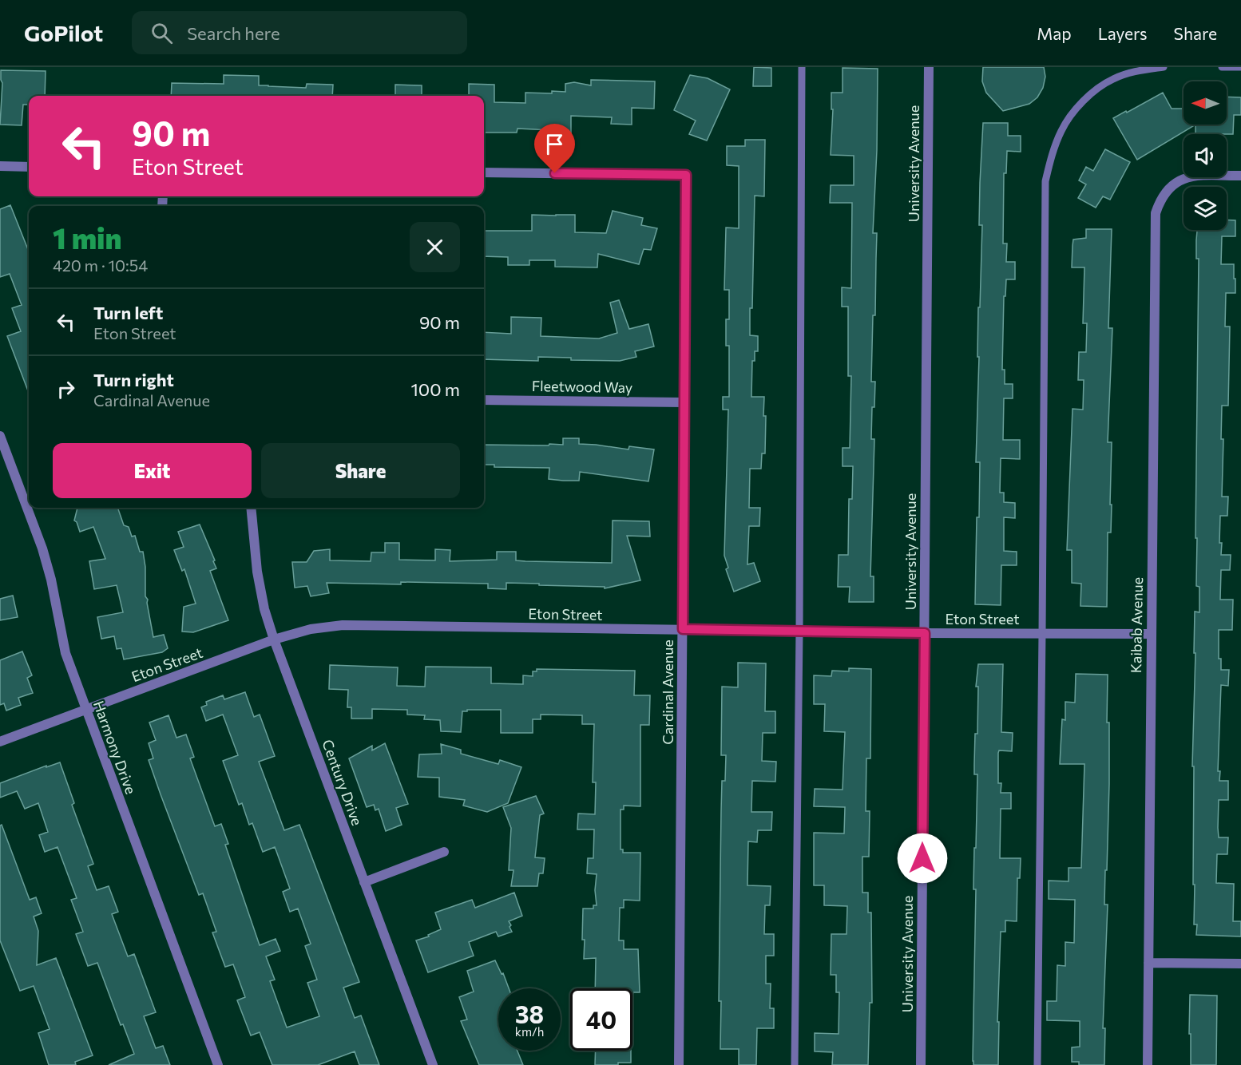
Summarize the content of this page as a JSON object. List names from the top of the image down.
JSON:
{
  "streets": {
    "street": [
      "University Avenue",
      "Fleetwood Way",
      "Eton Street",
      "Kaibab Avenue",
      "Cardinal Avenue",
      "Harmony Drive",
      "Century Drive"
    ]
  },
  "crossings": [
    ["University Avenue", "Eton Street"],
    ["Fleetwood Way", "Cardinal Avenue"],
    ["Eton Street", "Kaibab Avenue"],
    ["Eton Street", "Cardinal Avenue"],
    ["Eton Street", "Harmony Drive"],
    ["Eton Street", "Century Drive"]
  ],
  "north": "left",
  "page": {
    "header": "GoPilot",
    "search": "Search here",
    "nav": ["Map", "Layers", "Share"],
    "turn": ["90 m", "Eton Street"],
    "heading": ["1 min", "420 m · 10:54"],
    "list": [
      {
        "name": "Turn left",
        "note": "Eton Street",
        "value": "90 m"
      },
      {
        "name": "Turn right",
        "note": "Cardinal Avenue",
        "value": "100 m"
      }
    ],
    "buttons": ["Exit", "Share"],
    "speed": "38 km/h",
    "limit": "40"
  }
}
